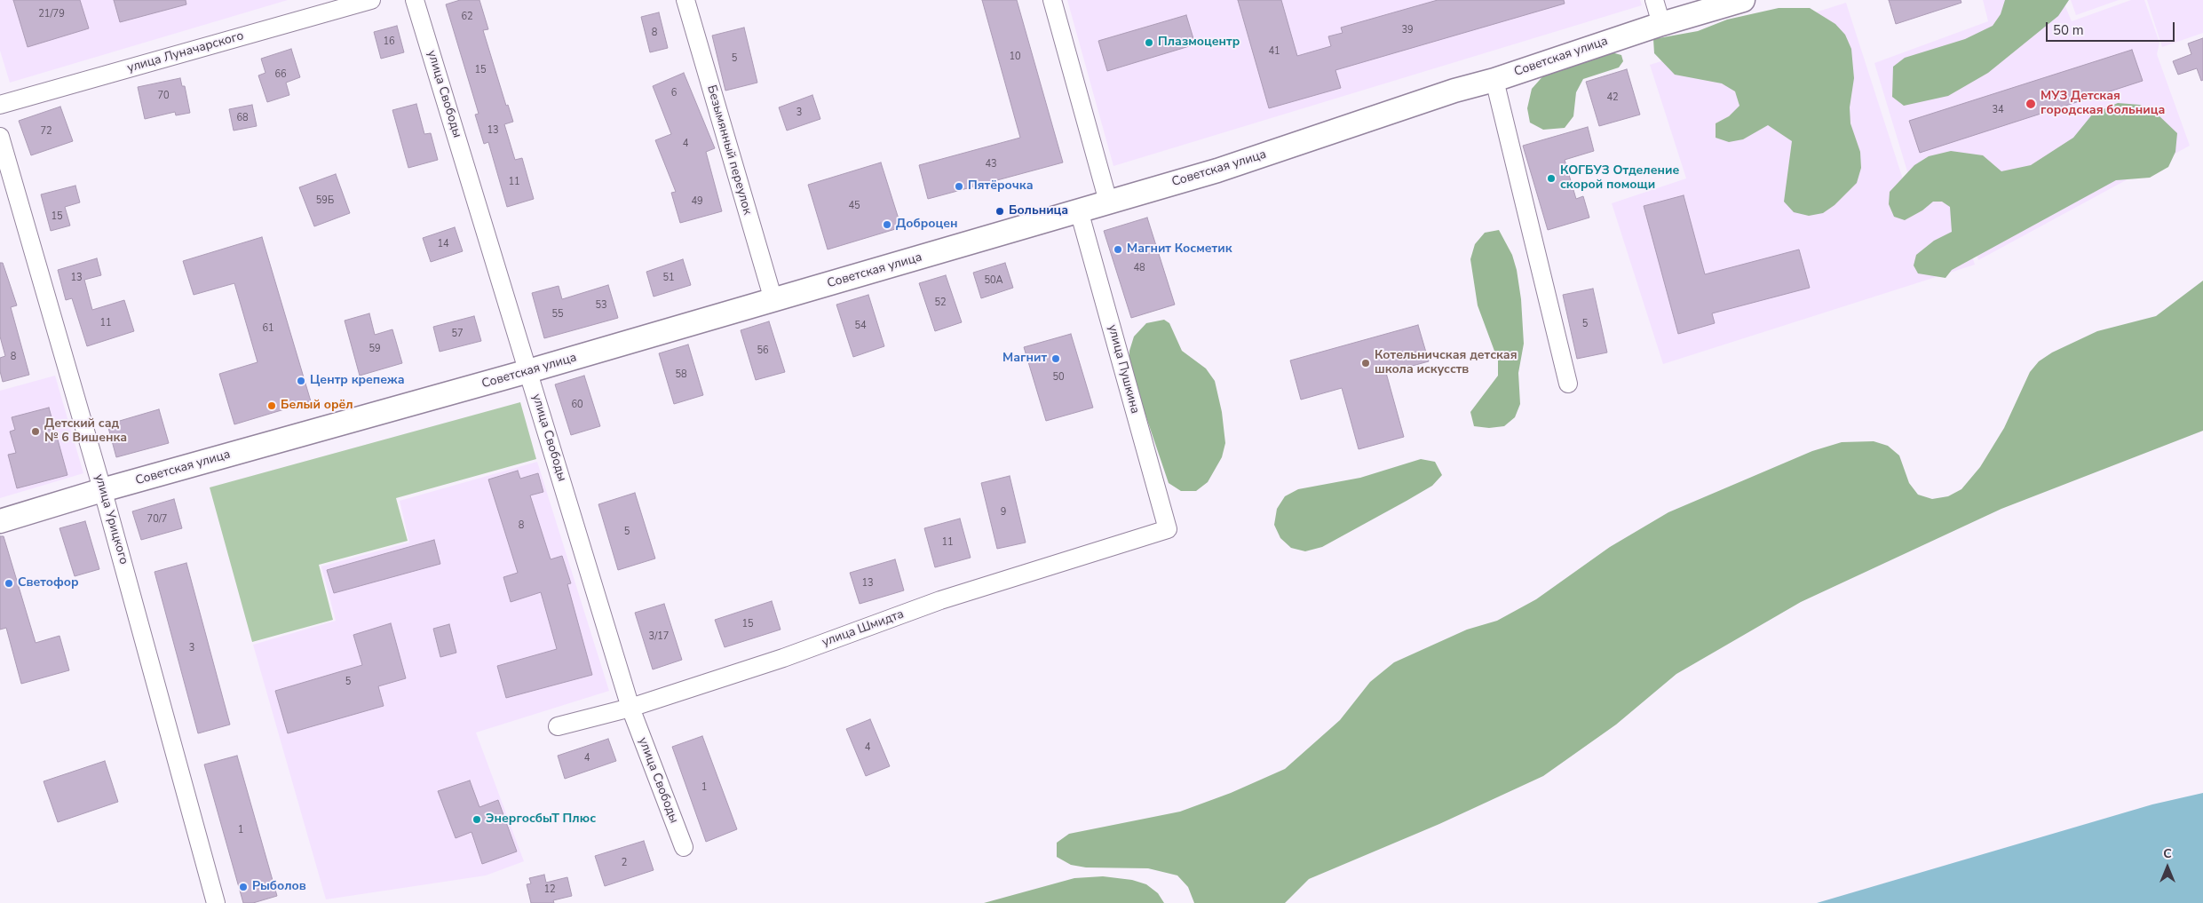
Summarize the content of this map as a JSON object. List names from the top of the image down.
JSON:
{
  "streets": {
    "main road": ["Советская улица"],
    "street": [
      "улица Луначарского",
      "улица Свободы",
      "Безымянный переулок",
      "улица Пушкина",
      "улица Урицкого",
      "улица Шмидта"
    ]
  },
  "crossings": [
    ["Советская улица", "улица Свободы"],
    ["Советская улица", "Безымянный переулок"],
    ["Советская улица", "улица Пушкина"],
    ["Советская улица", "улица Урицкого"],
    ["улица Свободы", "улица Шмидта"],
    ["улица Пушкина", "улица Шмидта"]
  ],
  "places": [
    "Плазмоцентр",
    "МУЗ Детская городская больница",
    "КОГБУЗ Отделение скорой помощи",
    "Пятёрочка",
    "Больница",
    "Доброцен",
    "Магнит Косметик",
    "Магнит",
    "Котельничская детская школа искусств",
    "Центр крепежа",
    "Белый орёл",
    "Детский сад № 6 Вишенка",
    "Светофор",
    "ЭнергосбыТ Плюс",
    "Рыболов"
  ],
  "house_numbers": [
    "21/79",
    "62",
    "39",
    "8",
    "16",
    "41",
    "10",
    "5",
    "15",
    "66",
    "6",
    "70",
    "42",
    "34",
    "3",
    "68",
    "13",
    "72",
    "4",
    "43",
    "11",
    "59Б",
    "49",
    "45",
    "15",
    "14",
    "48",
    "13",
    "51",
    "50А",
    "52",
    "53",
    "55",
    "11",
    "5",
    "54",
    "61",
    "57",
    "59",
    "56",
    "8",
    "58",
    "50",
    "60",
    "9",
    "70/7",
    "8",
    "5",
    "11",
    "13",
    "15",
    "3/17",
    "3",
    "5",
    "4",
    "4",
    "1",
    "1",
    "2",
    "12"
  ],
  "scale_bar": "50 m",
  "north": "top"
}
